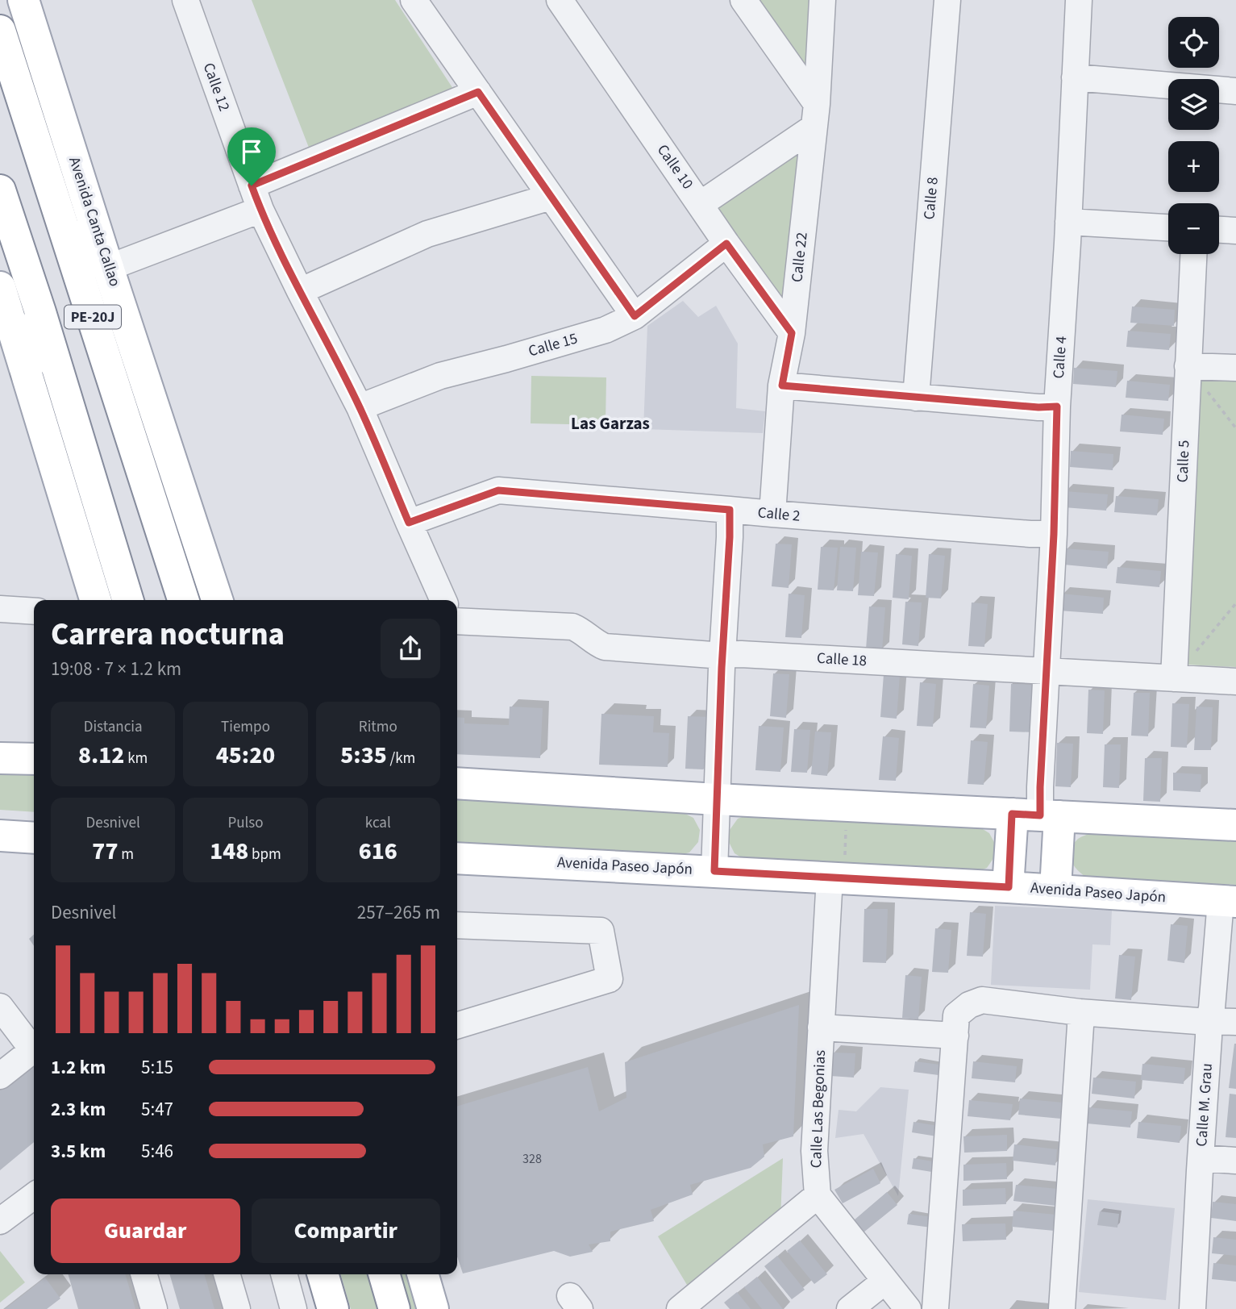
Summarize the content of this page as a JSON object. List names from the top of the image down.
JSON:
{
  "streets": {
    "main road": ["Avenida Canta Callao", "PE-20J", "Avenida Paseo Japón"],
    "street": [
      "Calle 12",
      "Calle 10",
      "Calle 8",
      "Calle 22",
      "Calle 15",
      "Calle 4",
      "Calle 5",
      "Calle 2",
      "Calle 18",
      "Calle M. Grau",
      "Calle Las Begonias"
    ]
  },
  "crossings": [
    ["Calle 12", "Calle 15"],
    ["Calle 12", "Calle 2"],
    ["Calle 10", "Calle 22"],
    ["Calle 10", "Calle 15"],
    ["Calle 22", "Calle 2"],
    ["Calle 4", "Calle 2"],
    ["Calle 4", "Calle 18"],
    ["Calle 5", "Calle 18"],
    ["Avenida Paseo Japón", "Calle M. Grau"],
    ["Avenida Paseo Japón", "Calle Las Begonias"]
  ],
  "districts": ["Las Garzas"],
  "house_numbers": ["328"],
  "page": {
    "map_buttons": ["+", "−"],
    "heading": ["Carrera nocturna", "19:08 · 7 × 1.2 km"],
    "stats": [
      ["Distancia", "8.12 km"],
      ["Tiempo", "45:20"],
      ["Ritmo", "5:35 /km"],
      ["Desnivel", "77 m"],
      ["Pulso", "148 bpm"],
      ["kcal", "616"]
    ],
    "chart": ["Desnivel", "257–265 m"],
    "list": [
      {
        "name": "1.2 km",
        "note": "5:15"
      },
      {
        "name": "2.3 km",
        "note": "5:47"
      },
      {
        "name": "3.5 km",
        "note": "5:46"
      }
    ],
    "buttons": ["Guardar", "Compartir"]
  }
}
